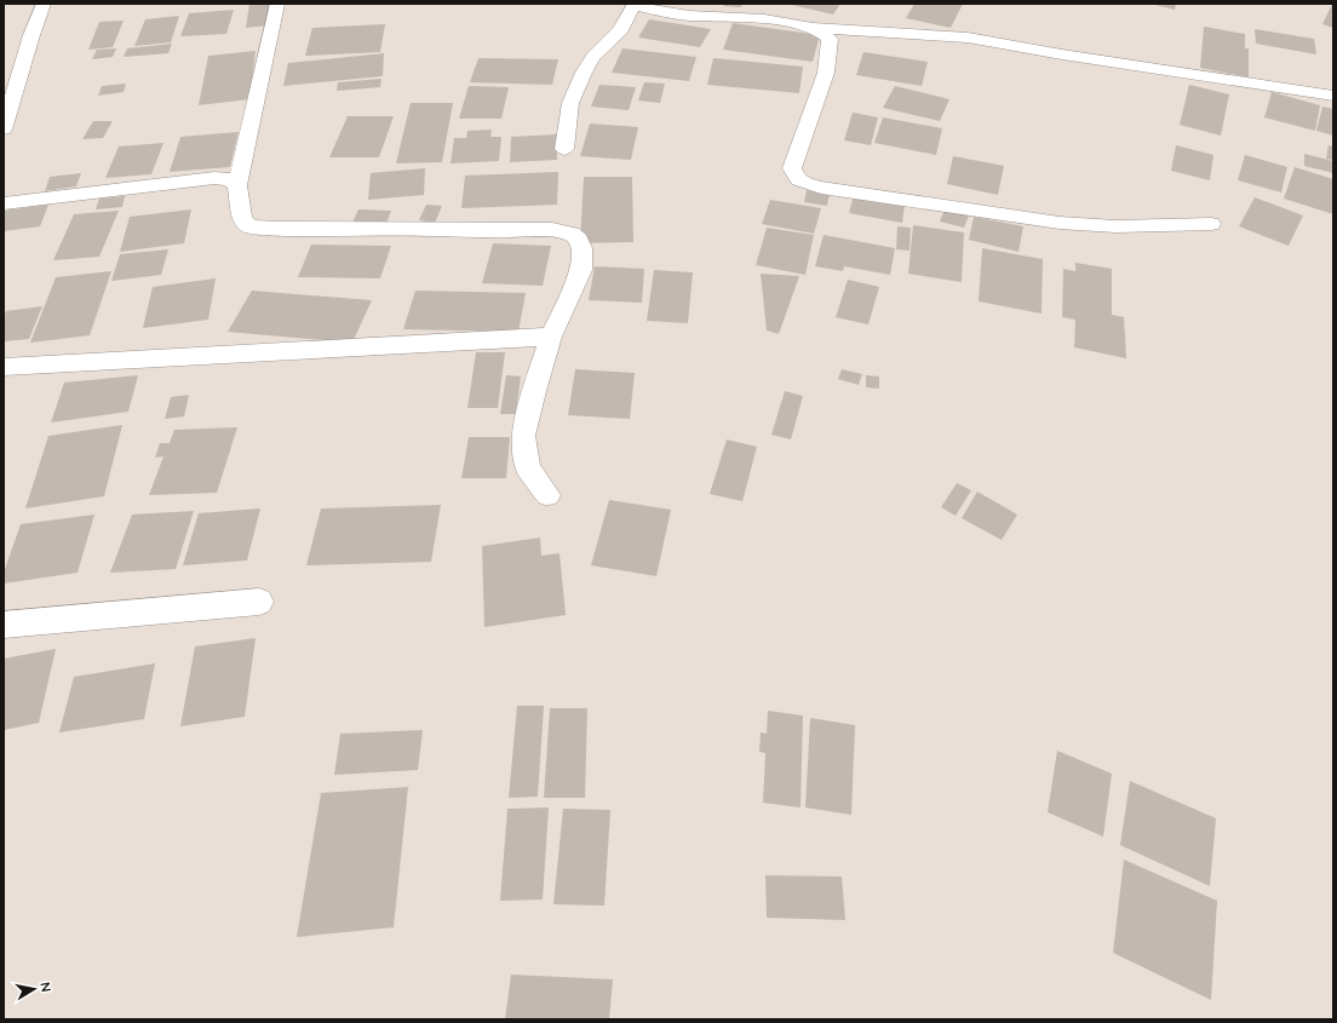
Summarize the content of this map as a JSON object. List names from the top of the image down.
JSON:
{
  "north": "right"
}
